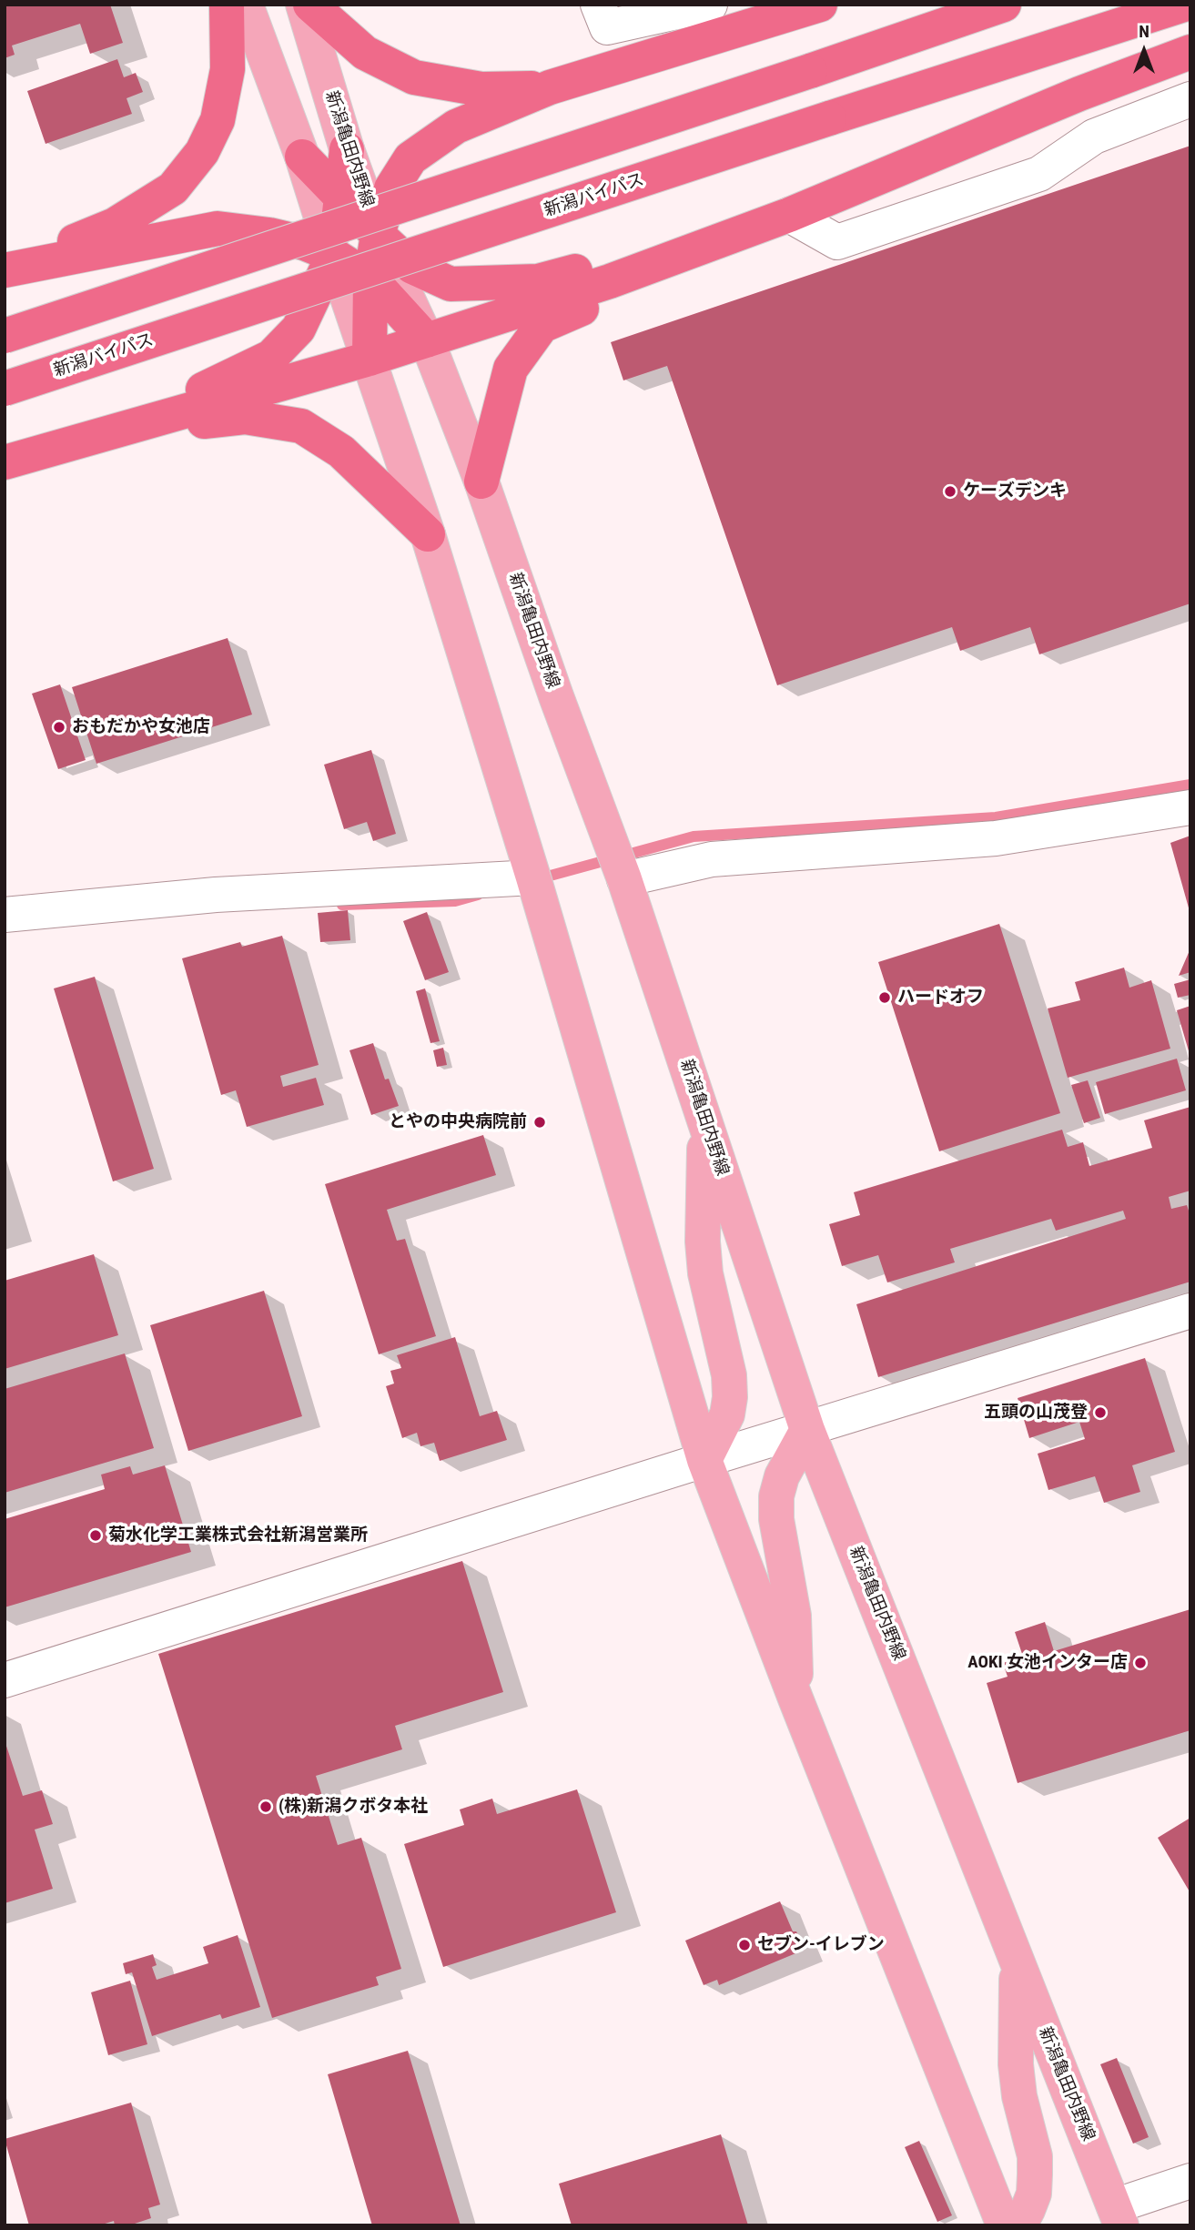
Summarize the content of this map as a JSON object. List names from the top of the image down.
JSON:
{
  "streets": {
    "highway": ["新潟バイパス"],
    "main road": ["新潟亀田内野線"]
  },
  "places": [
    "ケーズデンキ",
    "おもだかや女池店",
    "ハードオフ",
    "とやの中央病院前",
    "五頭の山茂登",
    "菊水化学工業株式会社新潟営業所",
    "AOKI 女池インター店",
    "(株)新潟クボタ本社",
    "セブン-イレブン"
  ],
  "north": "top"
}
